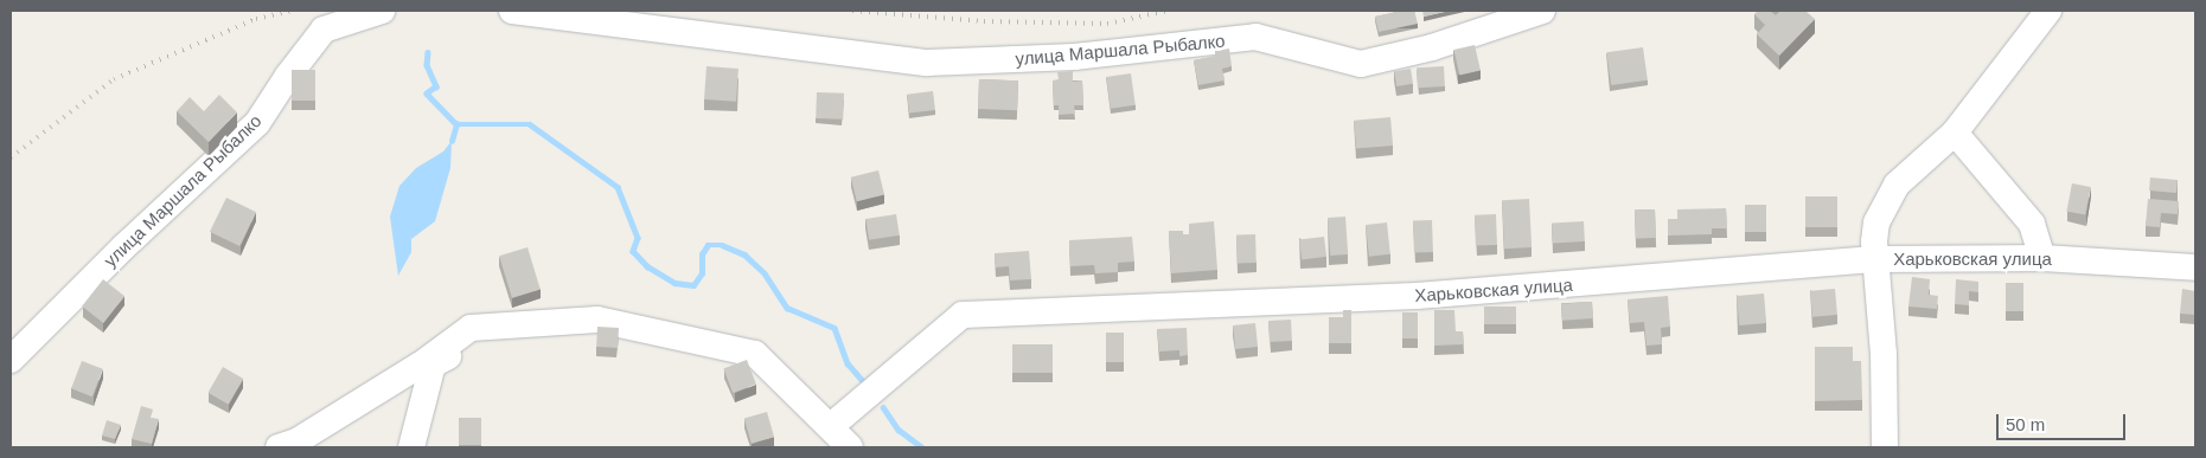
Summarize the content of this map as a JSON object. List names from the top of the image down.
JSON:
{
  "streets": {
    "street": ["улица Маршала Рыбалко", "Харьковская улица"]
  },
  "scale_bar": "50 m"
}
